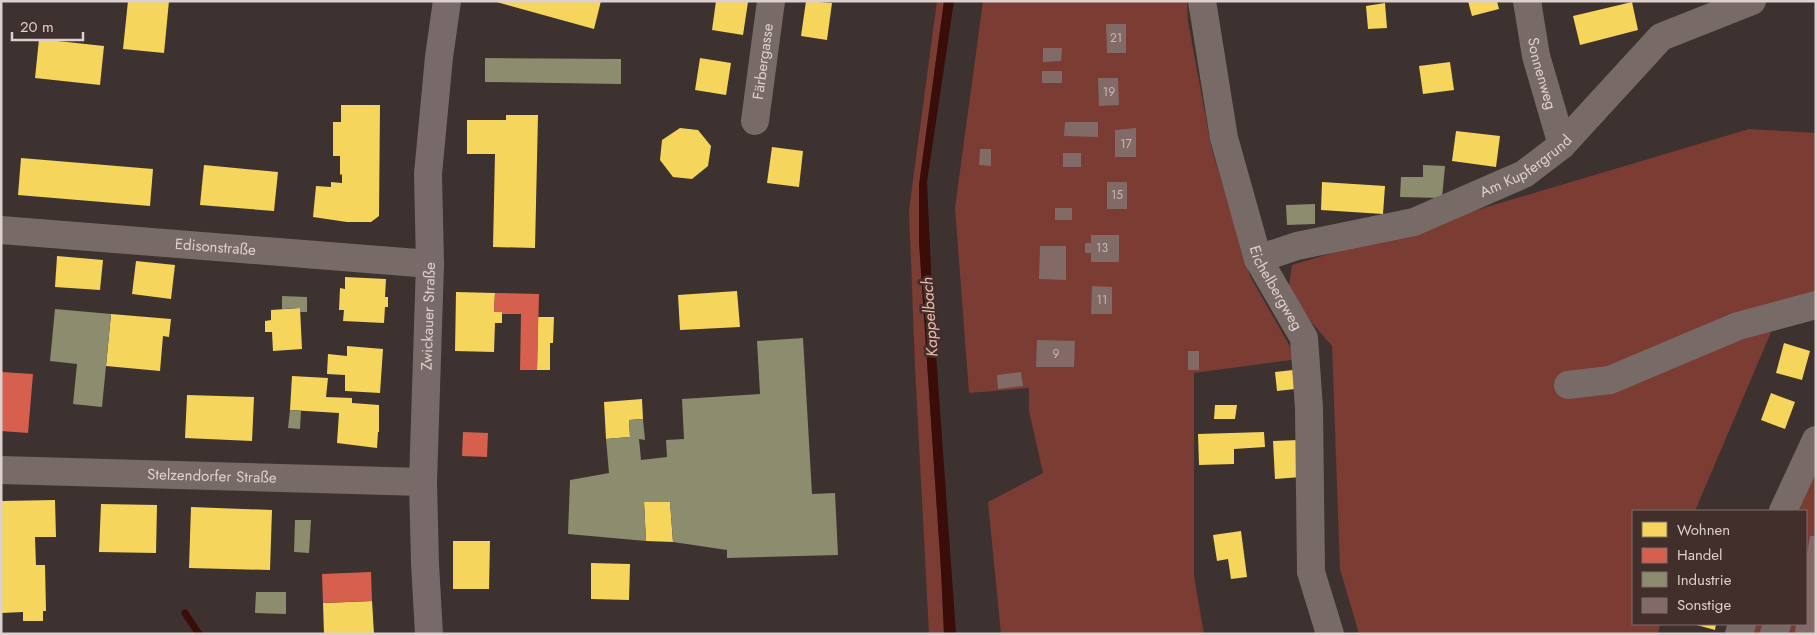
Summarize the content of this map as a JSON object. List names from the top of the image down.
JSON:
{
  "streets": {
    "main road": ["Zwickauer Straße"],
    "street": [
      "Färbergasse",
      "Sonnenweg",
      "Am Kupfergrund",
      "Edisonstraße",
      "Eichelbergweg",
      "Stelzendorfer Straße"
    ]
  },
  "crossings": [
    ["Sonnenweg", "Am Kupfergrund"],
    ["Am Kupfergrund", "Eichelbergweg"],
    ["Edisonstraße", "Zwickauer Straße"],
    ["Zwickauer Straße", "Stelzendorfer Straße"]
  ],
  "water": ["Kappelbach"],
  "house_numbers": [
    "21",
    "19",
    "17",
    "15",
    "13",
    "11",
    "9"
  ],
  "legend": [
    "Wohnen",
    "Handel",
    "Industrie",
    "Sonstige"
  ],
  "scale_bar": "20 m"
}
